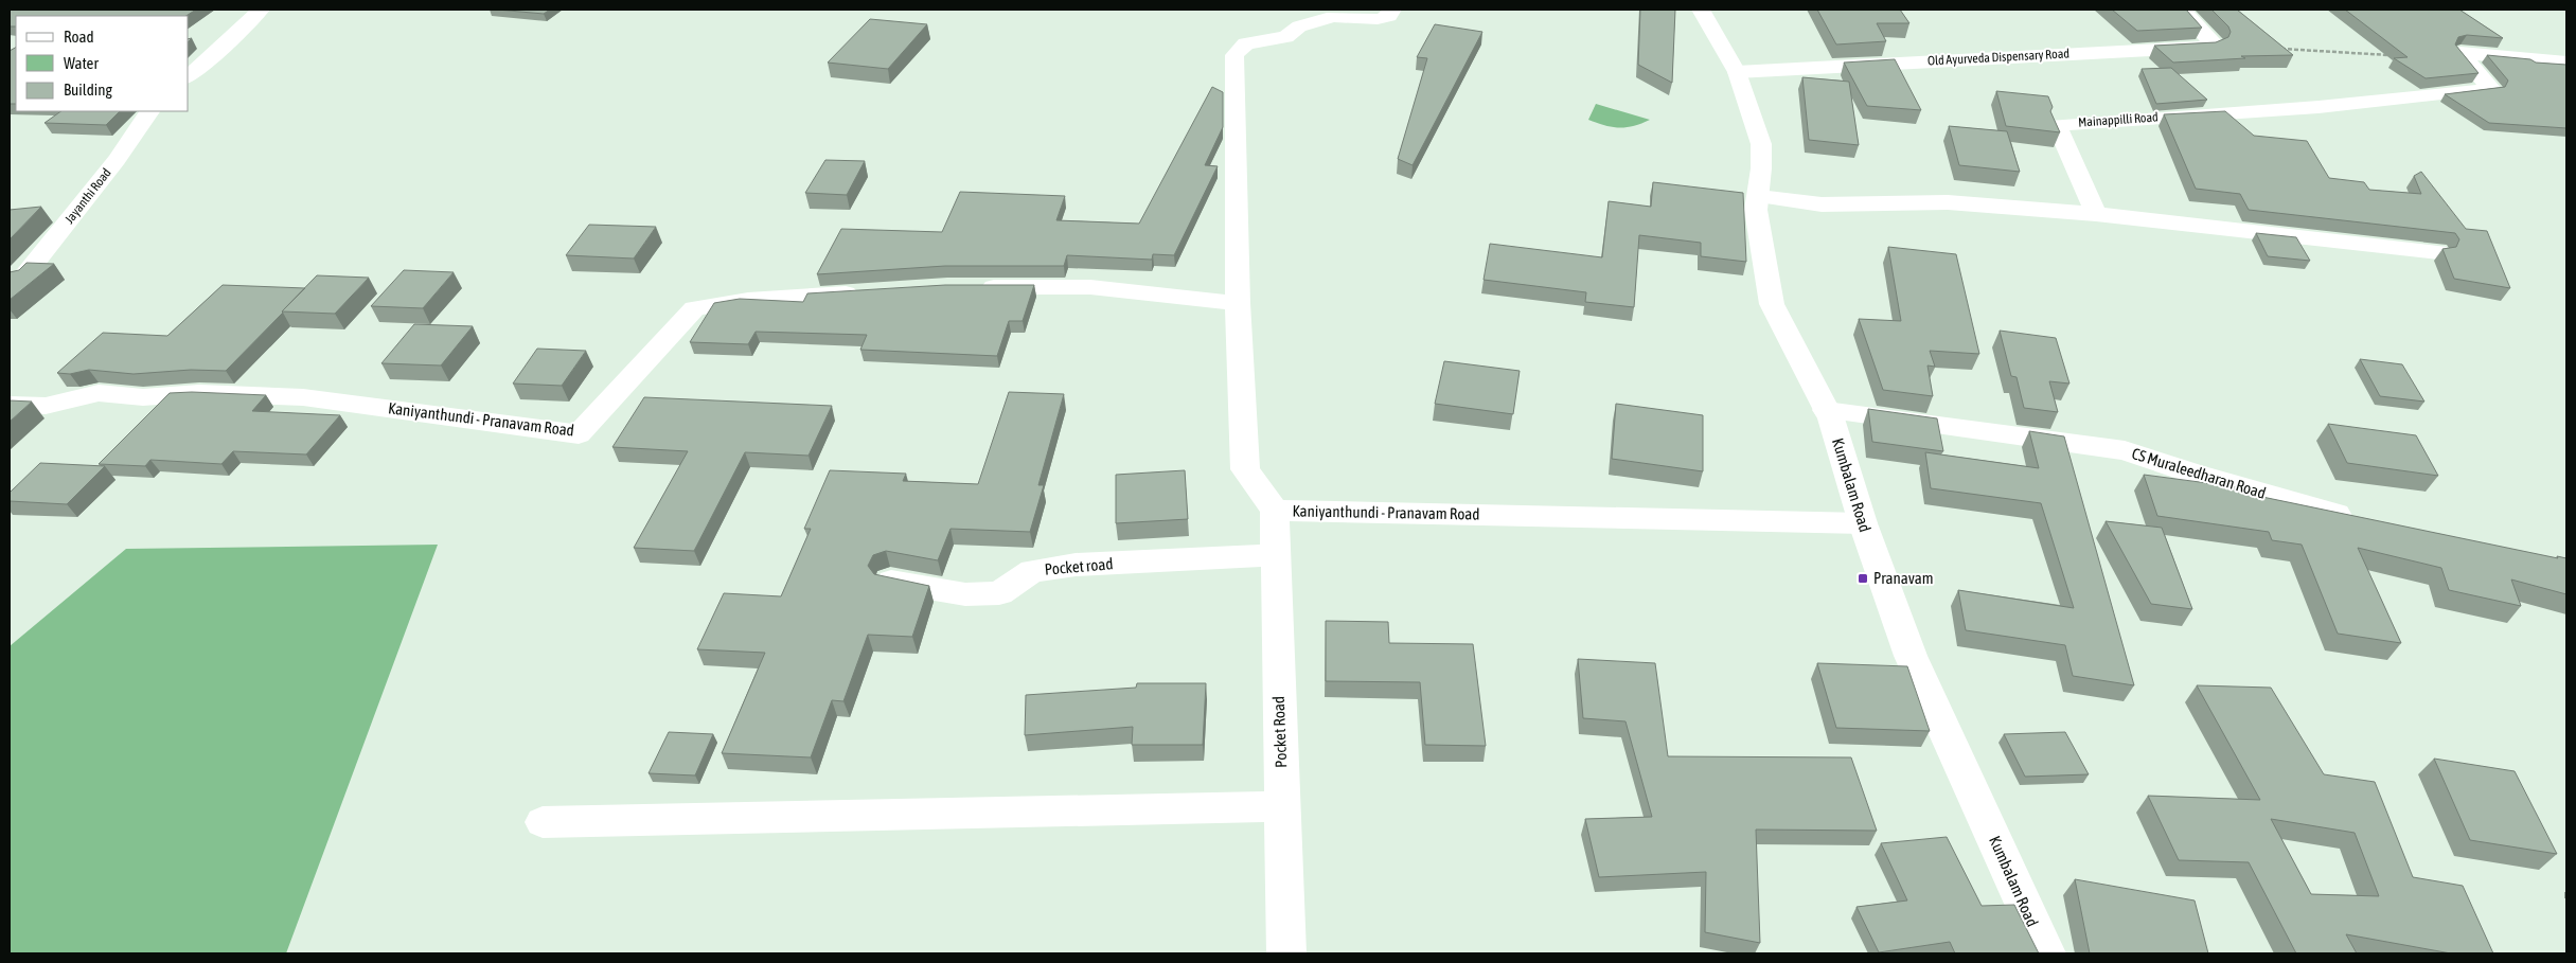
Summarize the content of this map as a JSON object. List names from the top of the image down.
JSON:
{
  "streets": {
    "street": [
      "Old Ayurveda Dispensary Road",
      "Mainappilli Road",
      "Jayanthi Road",
      "Kaniyanthundi - Pranavam Road",
      "CS Muraleedharan Road",
      "Kumbalam Road",
      "Pocket road",
      "Pocket Road"
    ]
  },
  "crossings": [
    ["Old Ayurveda Dispensary Road", "Kumbalam Road"],
    ["Kaniyanthundi - Pranavam Road", "Kumbalam Road"],
    ["Kaniyanthundi - Pranavam Road", "Pocket Road"],
    ["CS Muraleedharan Road", "Kumbalam Road"],
    ["Pocket road", "Pocket Road"]
  ],
  "places": {
    "transit": ["Pranavam"]
  },
  "legend": ["Road", "Water", "Building"]
}
